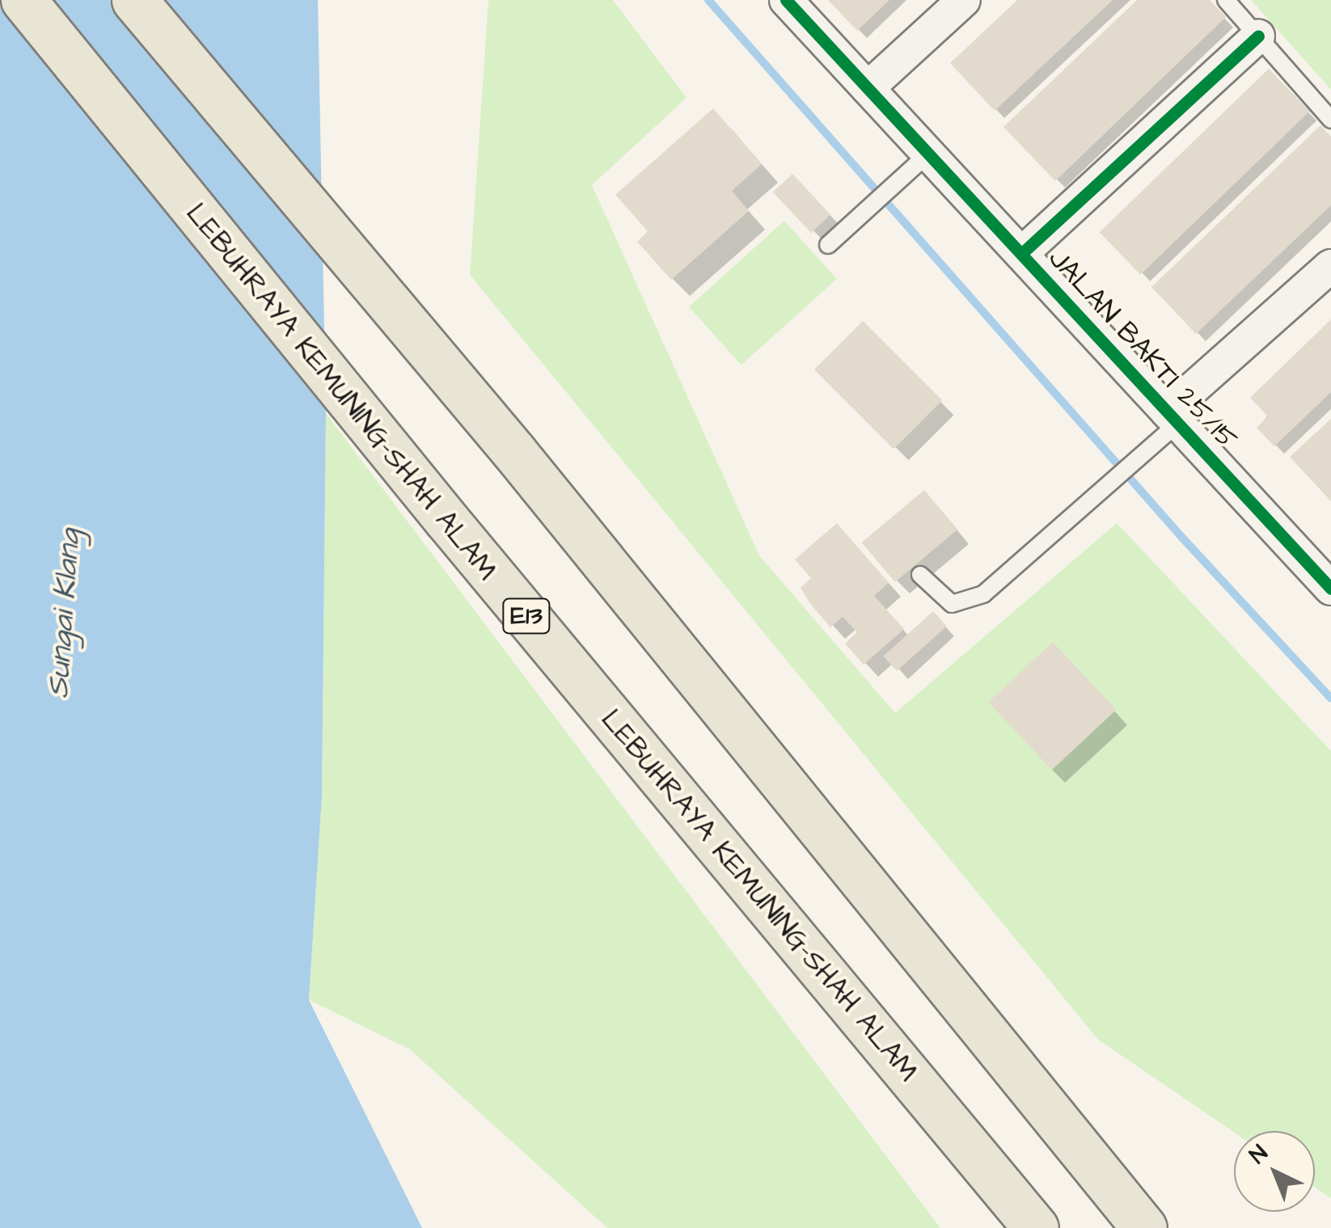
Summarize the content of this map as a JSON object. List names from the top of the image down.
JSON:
{
  "streets": {
    "highway": ["LEBUHRAYA KEMUNING-SHAH ALAM", "E13"],
    "street": ["JALAN BAKTI 25/15"]
  },
  "water": ["Sungai Klang"],
  "north": "top left"
}
